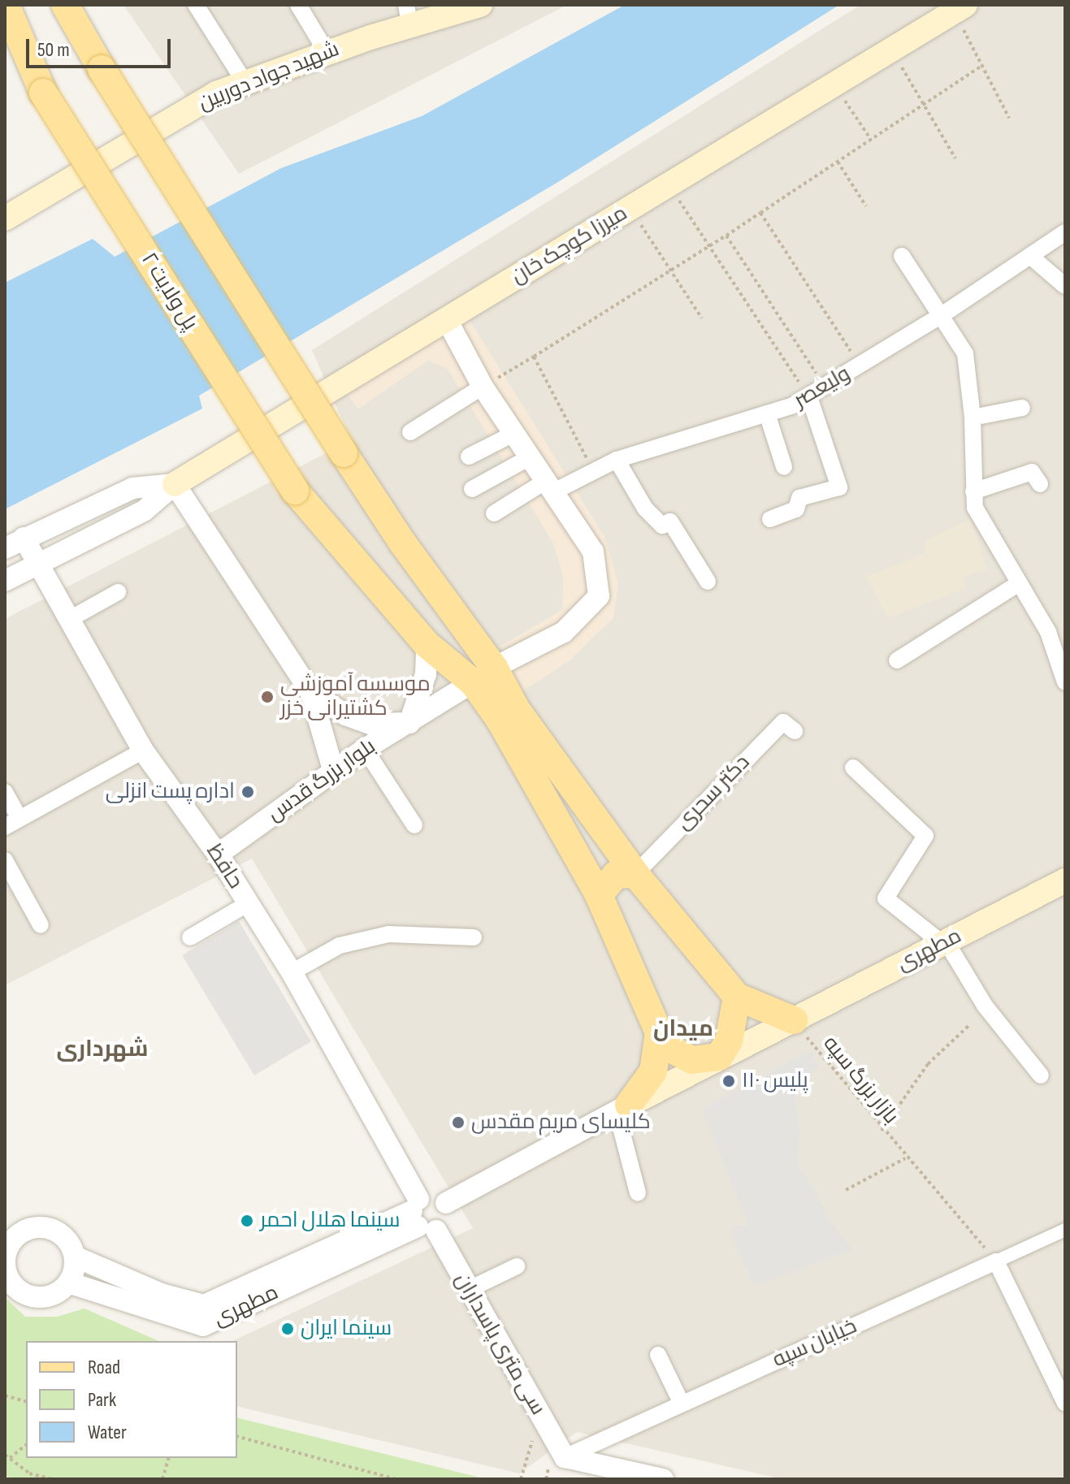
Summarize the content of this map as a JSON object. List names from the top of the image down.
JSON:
{
  "streets": {
    "main road": [
      "شهید جواد دوربین",
      "میرزا کوچک خان",
      "پل ولایت ۲",
      "مطهری"
    ],
    "street": [
      "ولیعصر",
      "بلوار بزرگ قدس",
      "دکتر سحری",
      "حافظ",
      "خیابان سپه",
      "سی متری پاسداران"
    ],
    "path": ["بازار بزرگ سپه"]
  },
  "crossings": [
    ["پل ولایت ۲", "بلوار بزرگ قدس"],
    ["ولیعصر", "بلوار بزرگ قدس"],
    ["بلوار بزرگ قدس", "حافظ"],
    ["حافظ", "مطهری"],
    ["حافظ", "سی متری پاسداران"],
    ["مطهری", "بازار بزرگ سپه"],
    ["مطهری", "سی متری پاسداران"],
    ["بازار بزرگ سپه", "خیابان سپه"],
    ["خیابان سپه", "سی متری پاسداران"]
  ],
  "districts": ["میدان", "شهرداری"],
  "places": [
    "موسسه آموزشی کشتیرانی خزر",
    "اداره پست انزلی",
    "پلیس ۱۱۰",
    "کلیسای مریم مقدس",
    "سینما هلال احمر",
    "سینما ایران"
  ],
  "legend": ["Road", "Park", "Water"],
  "scale_bar": "50 m"
}
